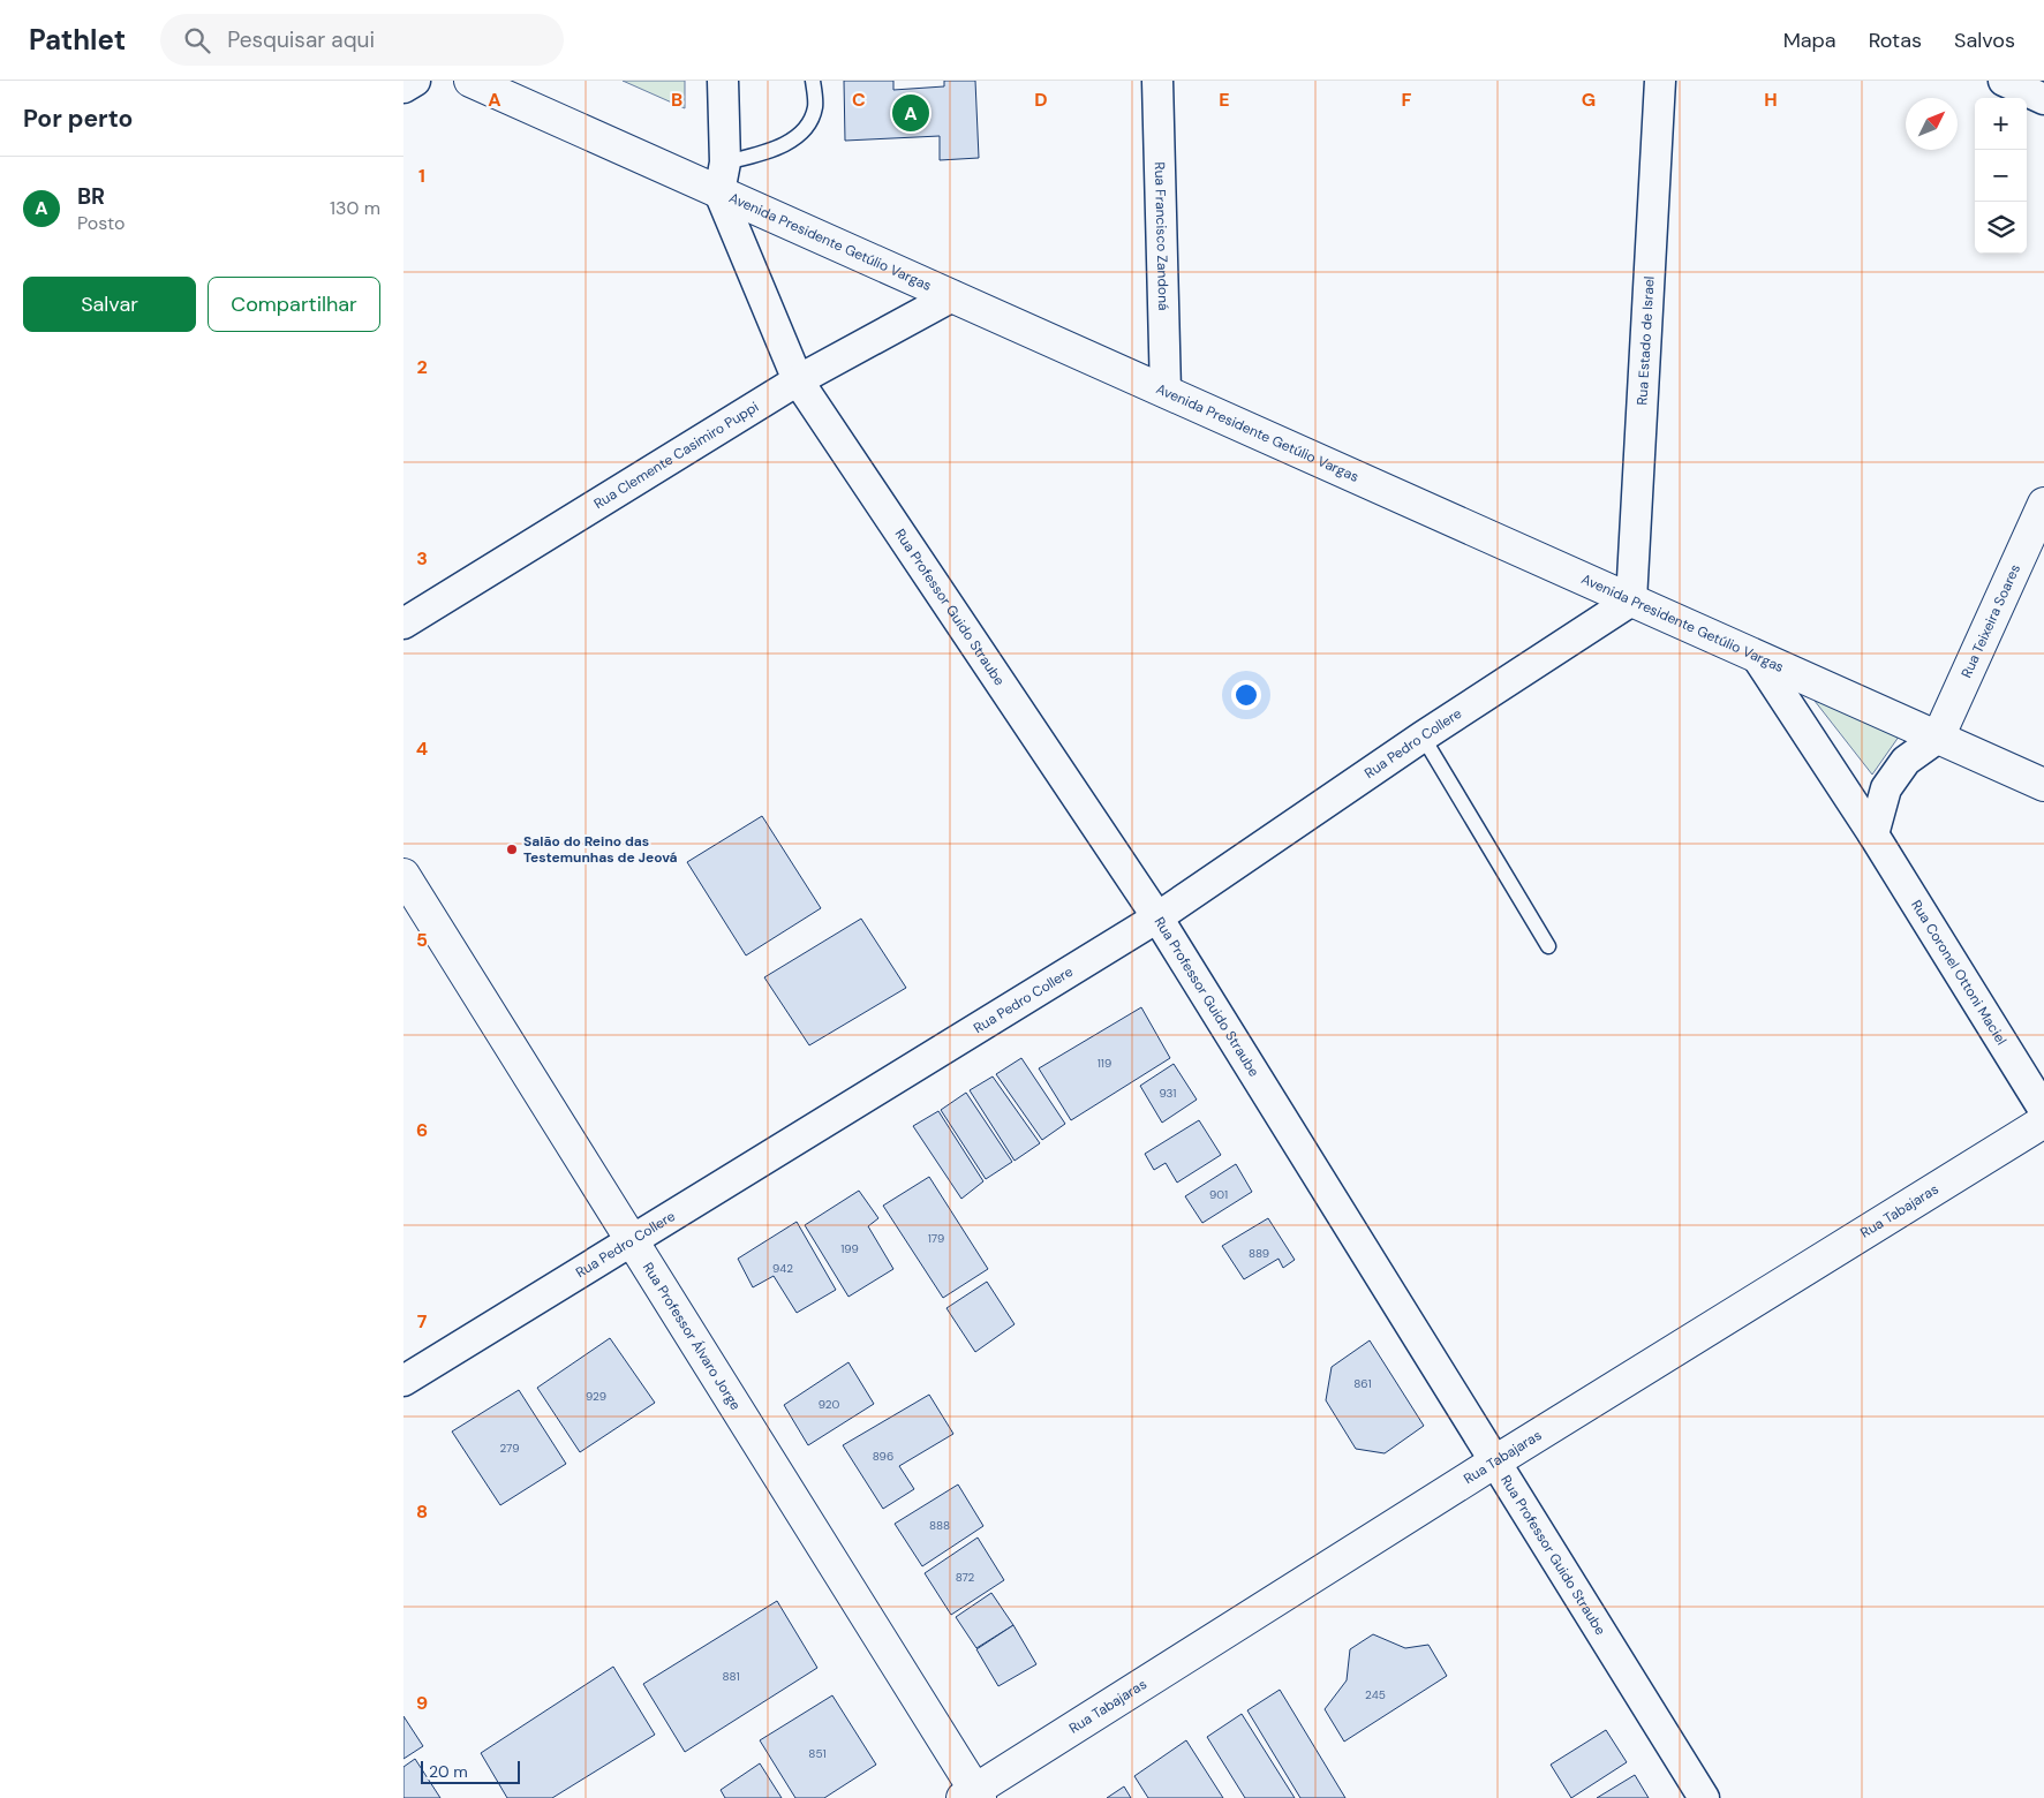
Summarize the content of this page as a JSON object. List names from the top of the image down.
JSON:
{
  "streets": {
    "street": [
      "Rua Francisco Zandoná",
      "Avenida Presidente Getúlio Vargas",
      "Rua Estado de Israel",
      "Rua Clemente Casimiro Puppi",
      "Rua Professor Guido Straube",
      "Rua Teixeira Soares",
      "Rua Pedro Collere",
      "Rua Coronel Ottoni Maciel",
      "Rua Tabajaras",
      "Rua Professor Álvaro Jorge"
    ]
  },
  "crossings": [
    ["Rua Francisco Zandoná", "Avenida Presidente Getúlio Vargas"],
    ["Avenida Presidente Getúlio Vargas", "Rua Estado de Israel"],
    ["Avenida Presidente Getúlio Vargas", "Rua Clemente Casimiro Puppi"],
    ["Avenida Presidente Getúlio Vargas", "Rua Professor Guido Straube"],
    ["Avenida Presidente Getúlio Vargas", "Rua Teixeira Soares"],
    ["Avenida Presidente Getúlio Vargas", "Rua Pedro Collere"],
    ["Avenida Presidente Getúlio Vargas", "Rua Coronel Ottoni Maciel"],
    ["Rua Estado de Israel", "Rua Pedro Collere"],
    ["Rua Clemente Casimiro Puppi", "Rua Professor Guido Straube"],
    ["Rua Professor Guido Straube", "Rua Pedro Collere"],
    ["Rua Professor Guido Straube", "Rua Tabajaras"],
    ["Rua Pedro Collere", "Rua Professor Álvaro Jorge"],
    ["Rua Tabajaras", "Rua Professor Álvaro Jorge"]
  ],
  "places": ["Salão do Reino das Testemunhas de Jeová"],
  "house_numbers": [
    "119",
    "931",
    "901",
    "179",
    "199",
    "889",
    "942",
    "861",
    "929",
    "920",
    "279",
    "896",
    "888",
    "872",
    "881",
    "245",
    "851"
  ],
  "scale_bar": "20 m",
  "north": "top right",
  "page": {
    "header": "Pathlet",
    "search": "Pesquisar aqui",
    "nav": ["Mapa", "Rotas", "Salvos"],
    "heading": "Por perto",
    "pins": "A",
    "map_buttons": ["+", "−"],
    "list": [
      {
        "mark": "A",
        "name": "BR",
        "note": "Posto",
        "value": "130 m"
      }
    ],
    "buttons": ["Salvar", "Compartilhar"],
    "scale": "20 m"
  },
  "grid": {
    "columns": [
      "A",
      "B",
      "C",
      "D",
      "E",
      "F",
      "G",
      "H"
    ],
    "rows": [
      "1",
      "2",
      "3",
      "4",
      "5",
      "6",
      "7",
      "8",
      "9"
    ]
  }
}
